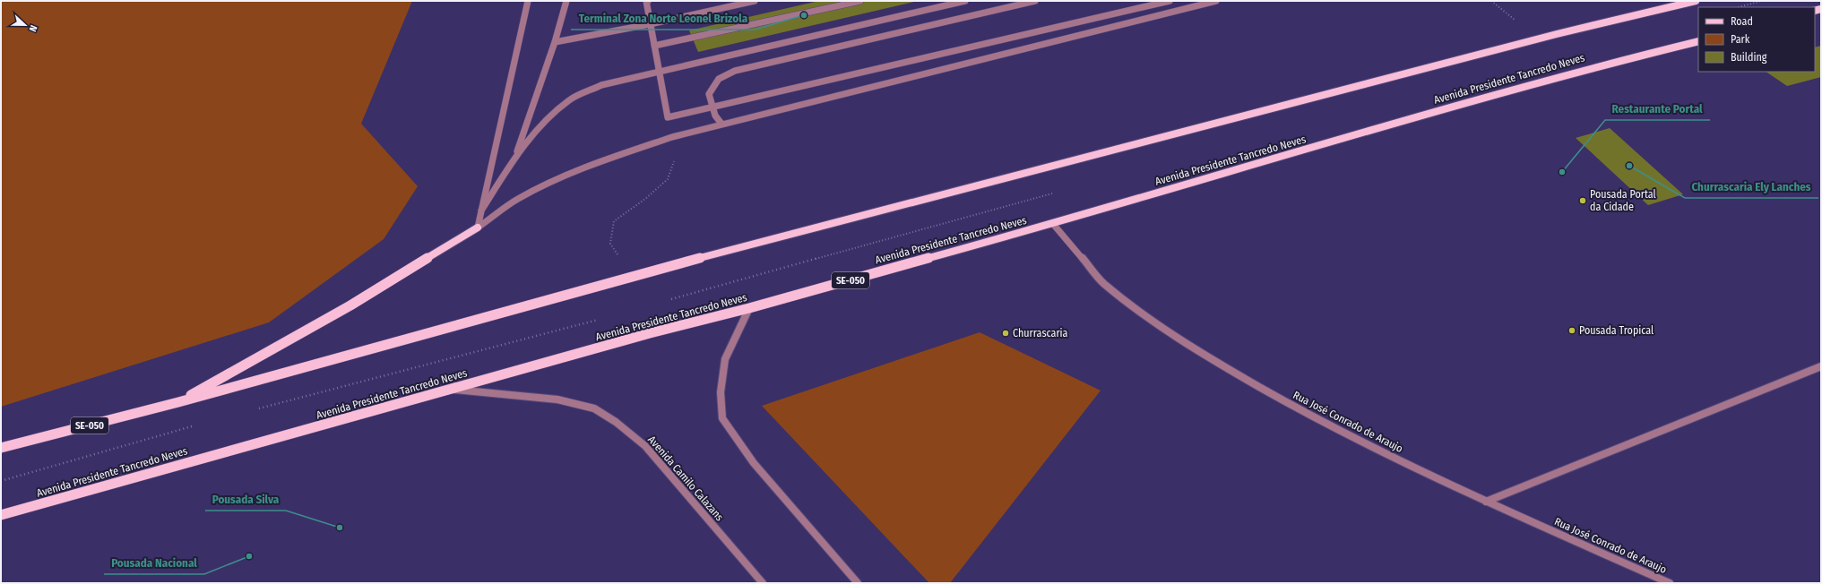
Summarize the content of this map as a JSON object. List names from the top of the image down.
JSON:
{
  "streets": {
    "main road": ["Avenida Presidente Tancredo Neves", "SE-050"],
    "street": ["Rua José Conrado de Araujo", "Avenida Camilo Calazans"]
  },
  "crossings": [
    ["Avenida Presidente Tancredo Neves", "Rua José Conrado de Araujo"],
    ["Avenida Presidente Tancredo Neves", "Avenida Camilo Calazans"]
  ],
  "places": [
    "Terminal Zona Norte Leonel Brizola",
    "Churrascaria Ely Lanches",
    "Restaurante Portal",
    "Pousada Portal da Cidade",
    "Pousada Tropical",
    "Churrascaria",
    "Pousada Silva",
    "Pousada Nacional"
  ],
  "legend": ["Road", "Park", "Building"],
  "north": "right"
}
